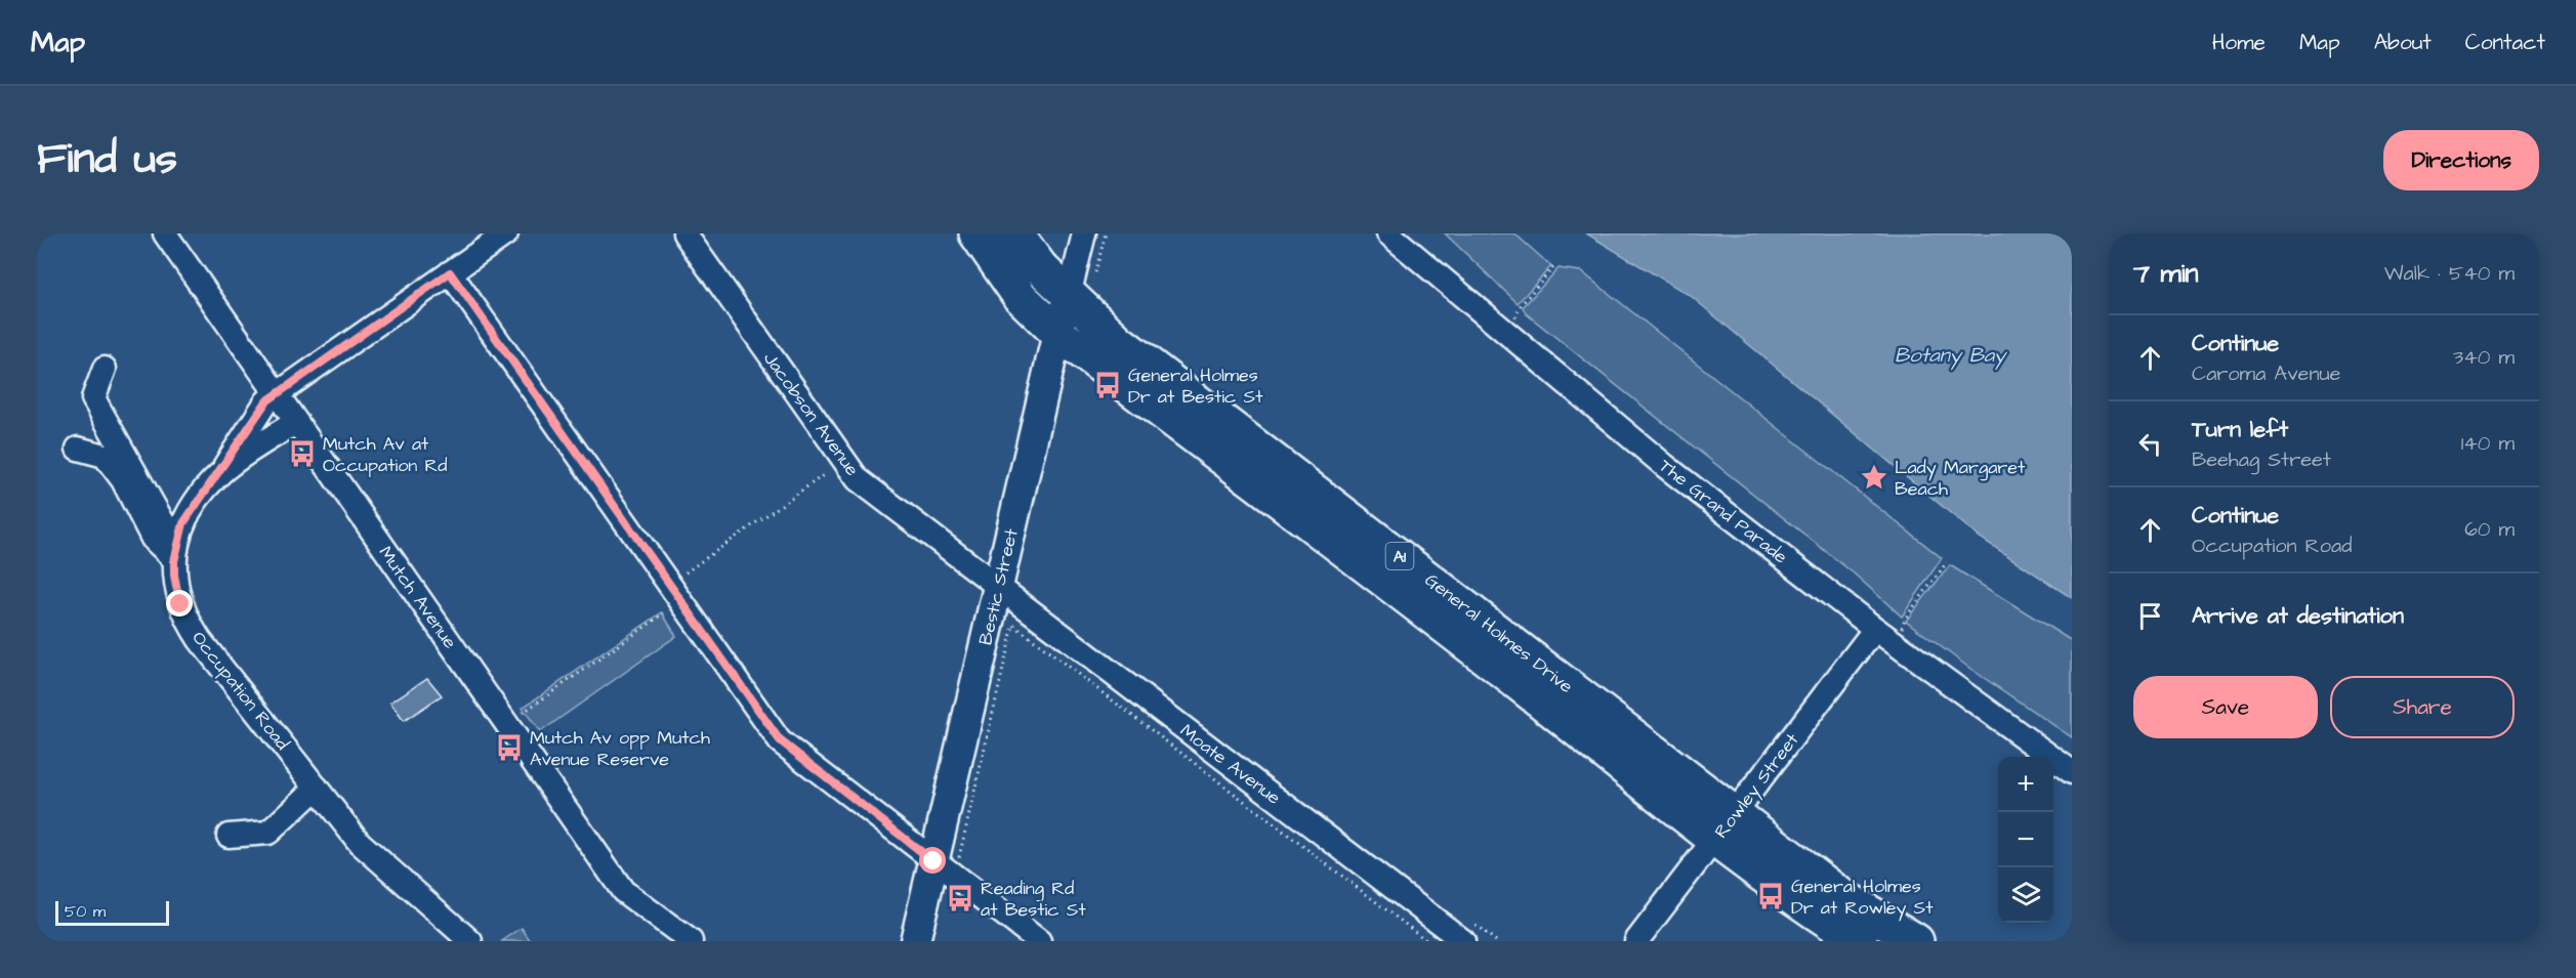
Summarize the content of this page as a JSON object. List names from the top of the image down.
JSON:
{
  "streets": {
    "highway": ["A1", "General Holmes Drive"],
    "main road": ["Bestic Street"],
    "street": [
      "Jacobson Avenue",
      "The Grand Parade",
      "Mutch Avenue",
      "Occupation Road",
      "Moate Avenue",
      "Rowley Street"
    ]
  },
  "crossings": [
    ["Jacobson Avenue", "Bestic Street"],
    ["Jacobson Avenue", "Moate Avenue"],
    ["The Grand Parade", "Rowley Street"],
    ["Bestic Street", "General Holmes Drive"],
    ["Bestic Street", "Moate Avenue"],
    ["Mutch Avenue", "Occupation Road"],
    ["General Holmes Drive", "Rowley Street"]
  ],
  "water": ["Botany Bay"],
  "places": {
    "bus stop": [
      "General Holmes Dr at Bestic St",
      "Mutch Av at Occupation Rd",
      "Mutch Av opp Mutch Avenue Reserve",
      "General Holmes Dr at Rowley St",
      "Reading Rd at Bestic St"
    ],
    "place": ["Lady Margaret Beach"]
  },
  "scale_bar": "50 m",
  "page": {
    "header": "Map",
    "nav": [
      "Home",
      "Map",
      "About",
      "Contact"
    ],
    "title": "Find us",
    "buttons": [
      "Directions",
      ["Save", "Share"]
    ],
    "heading": ["7 min", "Walk · 540 m"],
    "list": [
      ["Continue", "Caroma Avenue", "340 m"],
      ["Turn left", "Beehag Street", "140 m"],
      ["Continue", "Occupation Road", "60 m"],
      "Arrive at destination"
    ],
    "map_buttons": ["+", "−"],
    "scale": "50 m"
  }
}
